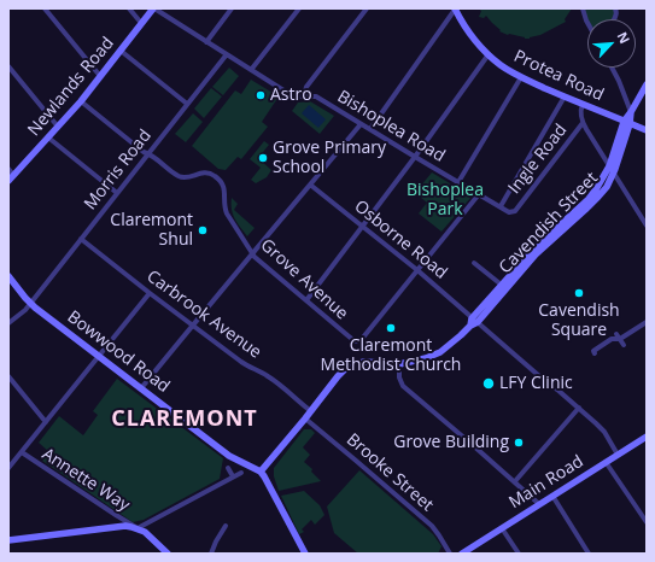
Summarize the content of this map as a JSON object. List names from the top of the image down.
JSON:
{
  "streets": {
    "street": [
      "Protea Road",
      "Newlands Road",
      "Bishoplea Road",
      "Ingle Road",
      "Morris Road",
      "Cavendish Street",
      "Osborne Road",
      "Grove Avenue",
      "Carbrook Avenue",
      "Bowwood Road",
      "Brooke Street",
      "Annette Way",
      "Main Road"
    ]
  },
  "crossings": [
    ["Protea Road", "Cavendish Street"],
    ["Newlands Road", "Bishoplea Road"],
    ["Newlands Road", "Grove Avenue"],
    ["Bishoplea Road", "Ingle Road"],
    ["Bishoplea Road", "Morris Road"],
    ["Morris Road", "Grove Avenue"],
    ["Morris Road", "Carbrook Avenue"],
    ["Morris Road", "Bowwood Road"],
    ["Cavendish Street", "Osborne Road"],
    ["Cavendish Street", "Carbrook Avenue"],
    ["Cavendish Street", "Bowwood Road"],
    ["Cavendish Street", "Brooke Street"],
    ["Osborne Road", "Grove Avenue"],
    ["Osborne Road", "Main Road"]
  ],
  "districts": ["CLAREMONT"],
  "parks": ["Bishoplea Park"],
  "places": [
    "Astro",
    "Grove Primary School",
    "Claremont Shul",
    "Cavendish Square",
    "Claremont Methodist Church",
    "LFY Clinic",
    "Grove Building"
  ],
  "north": "top right"
}
